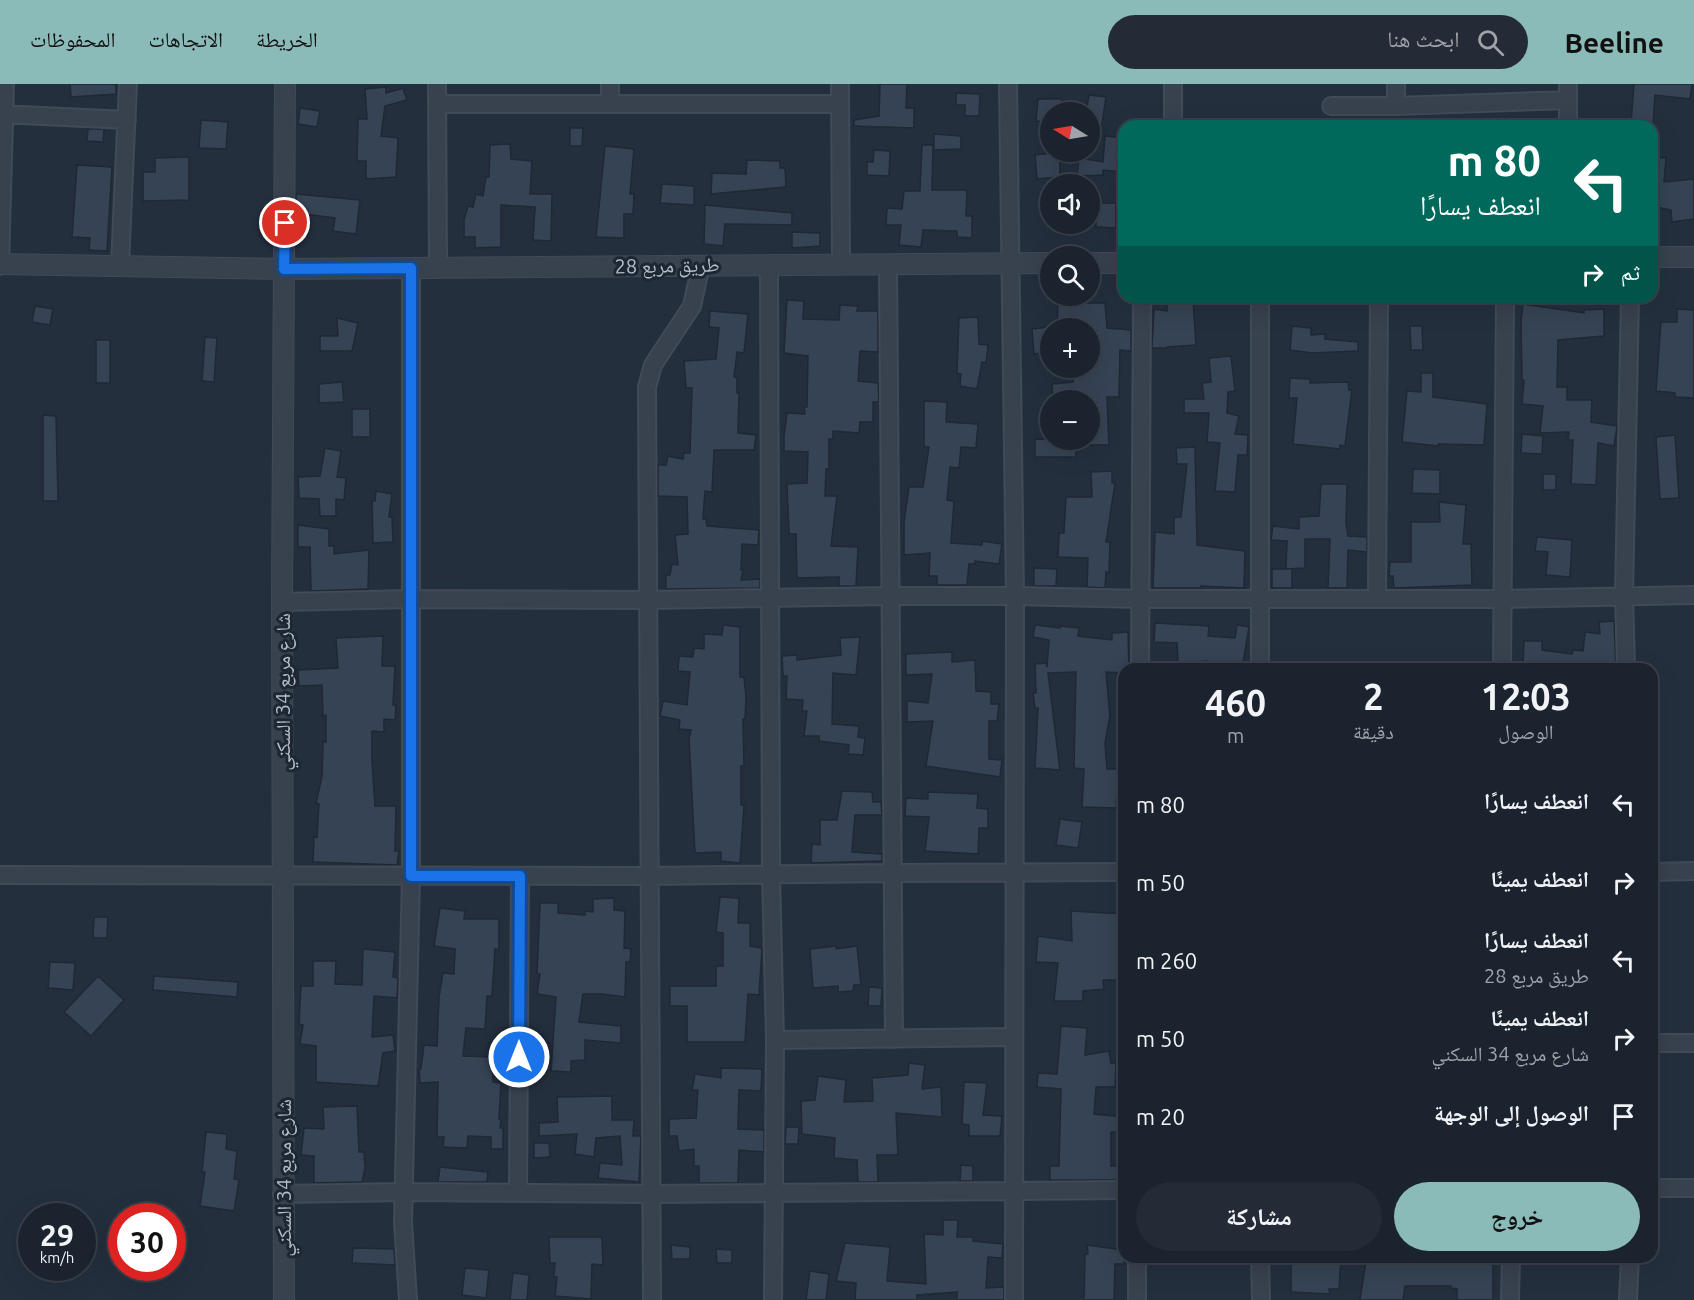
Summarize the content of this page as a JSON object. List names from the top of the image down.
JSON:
{
  "streets": {
    "street": ["طريق مربع 28", "شارع مربع 34 السكني"]
  },
  "crossings": [
    ["طريق مربع 28", "شارع مربع 34 السكني"]
  ],
  "north": "left",
  "page": {
    "header": "Beeline",
    "search": "ابحث هنا",
    "nav": ["الخريطة", "الاتجاهات", "المحفوظات"],
    "map_buttons": ["+", "−"],
    "turn": ["80 m", "انعطف يسارًا"],
    "then": "ثم",
    "eta": [
      "12:03",
      "الوصول",
      "2",
      "دقيقة",
      "460",
      "m"
    ],
    "list": [
      {
        "name": "انعطف يسارًا",
        "value": "80 m"
      },
      {
        "name": "انعطف يمينًا",
        "value": "50 m"
      },
      {
        "name": "انعطف يسارًا",
        "note": "طريق مربع 28",
        "value": "260 m"
      },
      {
        "name": "انعطف يمينًا",
        "note": "شارع مربع 34 السكني",
        "value": "50 m"
      },
      {
        "name": "الوصول إلى الوجهة",
        "value": "20 m"
      }
    ],
    "buttons": ["خروج", "مشاركة"],
    "speed": "29 km/h",
    "limit": "30"
  }
}
